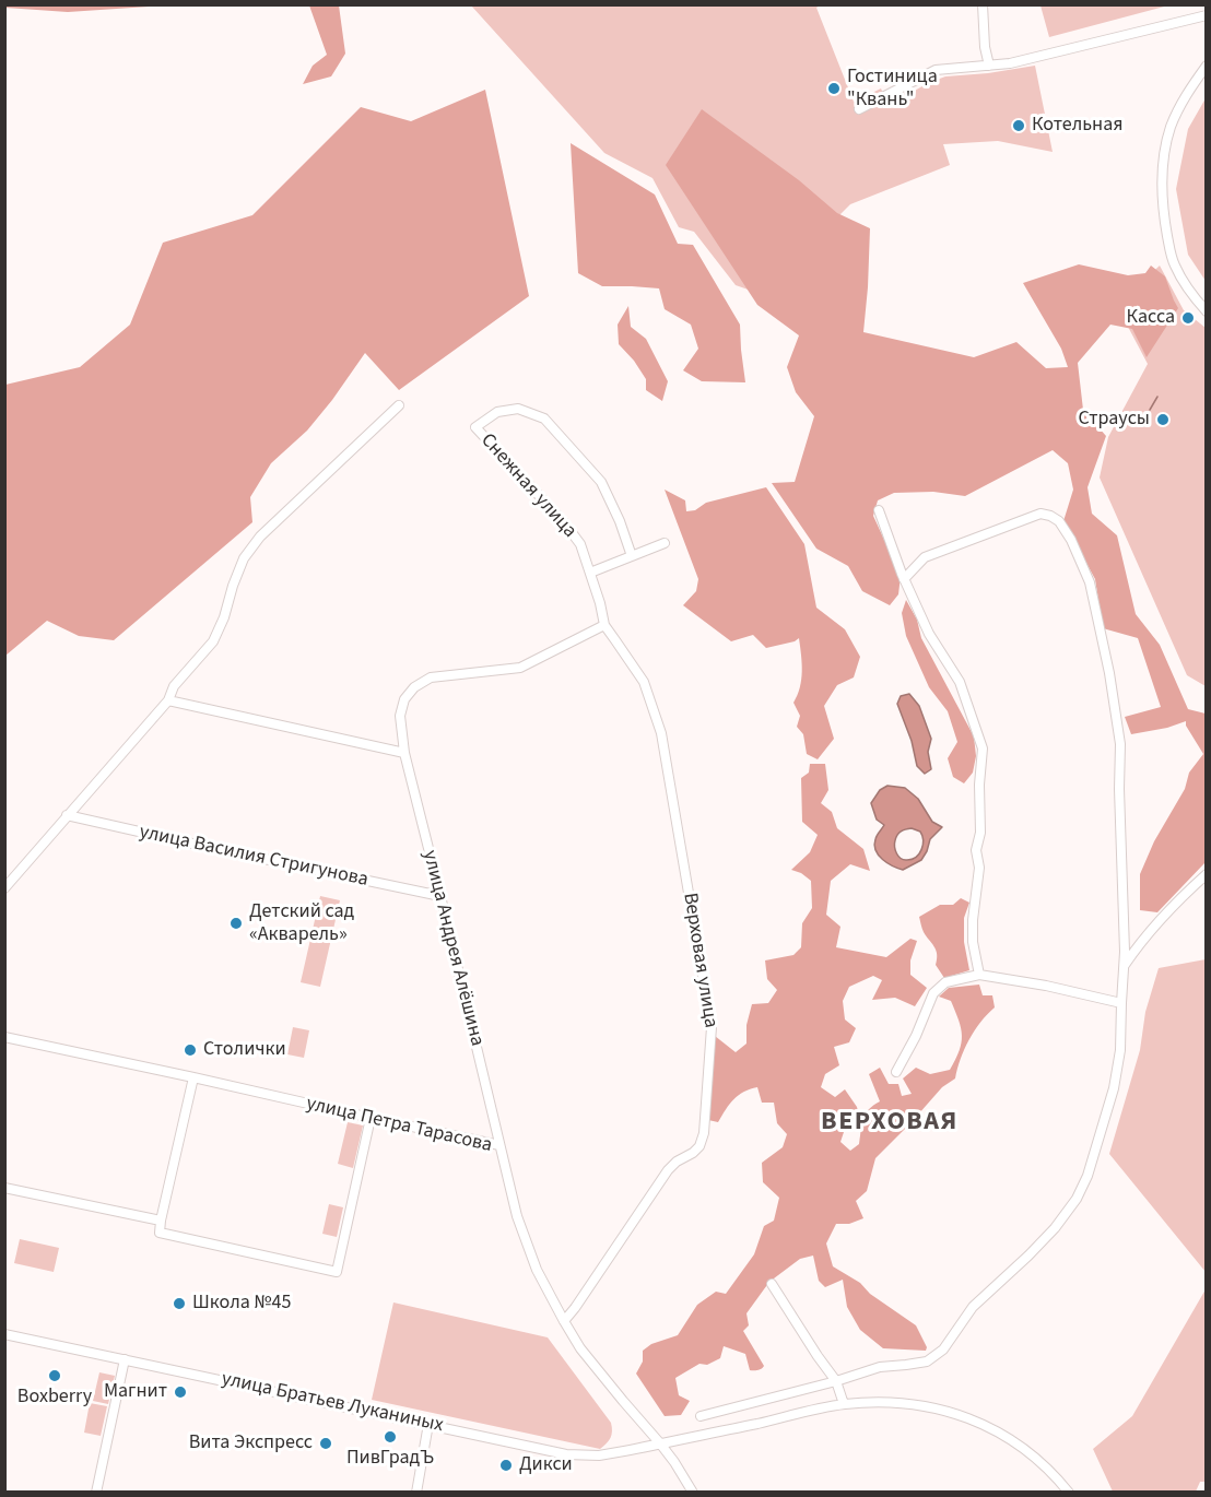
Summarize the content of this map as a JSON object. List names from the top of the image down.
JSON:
{
  "streets": {
    "street": [
      "Снежная улица",
      "улица Василия Стригунова",
      "улица Андрея Алёшина",
      "Верховая улица",
      "улица Петра Тарасова",
      "улица Братьев Луканиных"
    ]
  },
  "crossings": [
    ["Снежная улица", "улица Андрея Алёшина"],
    ["Снежная улица", "Верховая улица"],
    ["улица Василия Стригунова", "улица Андрея Алёшина"],
    ["улица Андрея Алёшина", "Верховая улица"],
    ["улица Андрея Алёшина", "улица Петра Тарасова"],
    ["Верховая улица", "улица Петра Тарасова"],
    ["улица Петра Тарасова", "улица Братьев Луканиных"]
  ],
  "districts": ["ВЕРХОВАЯ"],
  "places": [
    "Гостиница \"Квань\"",
    "Котельная",
    "Касса",
    "Страусы",
    "Детский сад «Акварель»",
    "Столички",
    "Школа №45",
    "Boxberry",
    "Магнит",
    "ПивГрадЪ",
    "Вита Экспресс",
    "Дикси"
  ]
}
